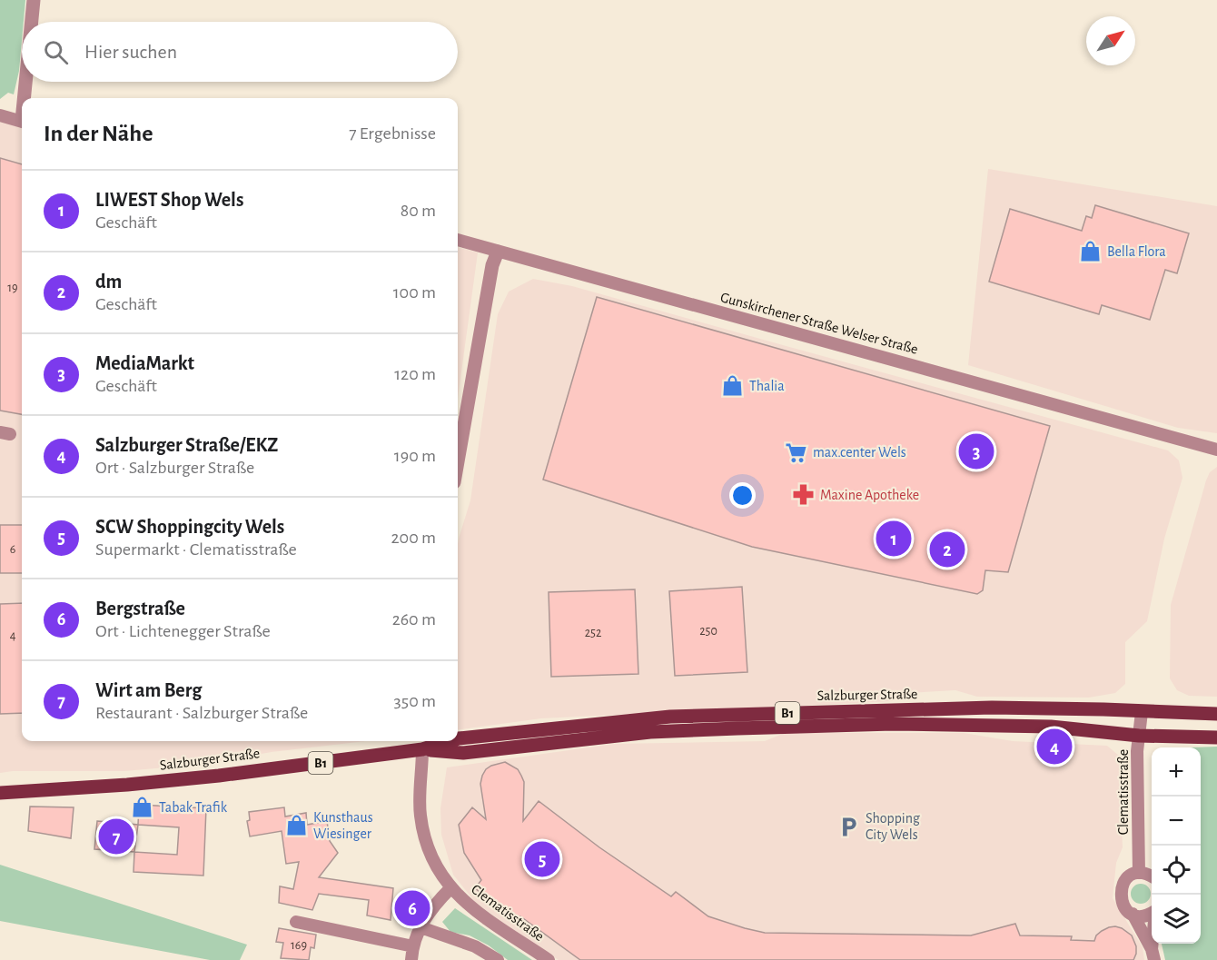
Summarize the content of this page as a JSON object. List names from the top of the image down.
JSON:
{
  "streets": {
    "main road": ["Salzburger Straße", "B1"],
    "street": ["Gunskirchener Straße Welser Straße", "Clematisstraße"]
  },
  "crossings": [
    ["Salzburger Straße", "Clematisstraße"]
  ],
  "places": {
    "shop": [
      "Bella Flora",
      "Thalia",
      "Tabak Trafik",
      "Kunsthaus Wiesinger"
    ],
    "supermarket": ["max.center Wels"],
    "pharmacy": ["Maxine Apotheke"],
    "parking": ["Shopping City Wels"]
  },
  "house_numbers": [
    "19",
    "6",
    "250",
    "252",
    "4",
    "169"
  ],
  "north": "top right",
  "page": {
    "search": "Hier suchen",
    "heading": ["In der Nähe", "7 Ergebnisse"],
    "list": [
      {
        "mark": "1",
        "name": "LIWEST Shop Wels",
        "note": "Geschäft",
        "value": "80 m"
      },
      {
        "mark": "2",
        "name": "dm",
        "note": "Geschäft",
        "value": "100 m"
      },
      {
        "mark": "3",
        "name": "MediaMarkt",
        "note": "Geschäft",
        "value": "120 m"
      },
      {
        "mark": "4",
        "name": "Salzburger Straße/EKZ",
        "note": "Ort · Salzburger Straße",
        "value": "190 m"
      },
      {
        "mark": "5",
        "name": "SCW Shoppingcity Wels",
        "note": "Supermarkt · Clematisstraße",
        "value": "200 m"
      },
      {
        "mark": "6",
        "name": "Bergstraße",
        "note": "Ort · Lichtenegger Straße",
        "value": "260 m"
      },
      {
        "mark": "7",
        "name": "Wirt am Berg",
        "note": "Restaurant · Salzburger Straße",
        "value": "350 m"
      }
    ],
    "pins": [
      "3",
      "1",
      "2",
      "4",
      "7",
      "5",
      "6"
    ],
    "map_buttons": ["+", "−"]
  }
}
